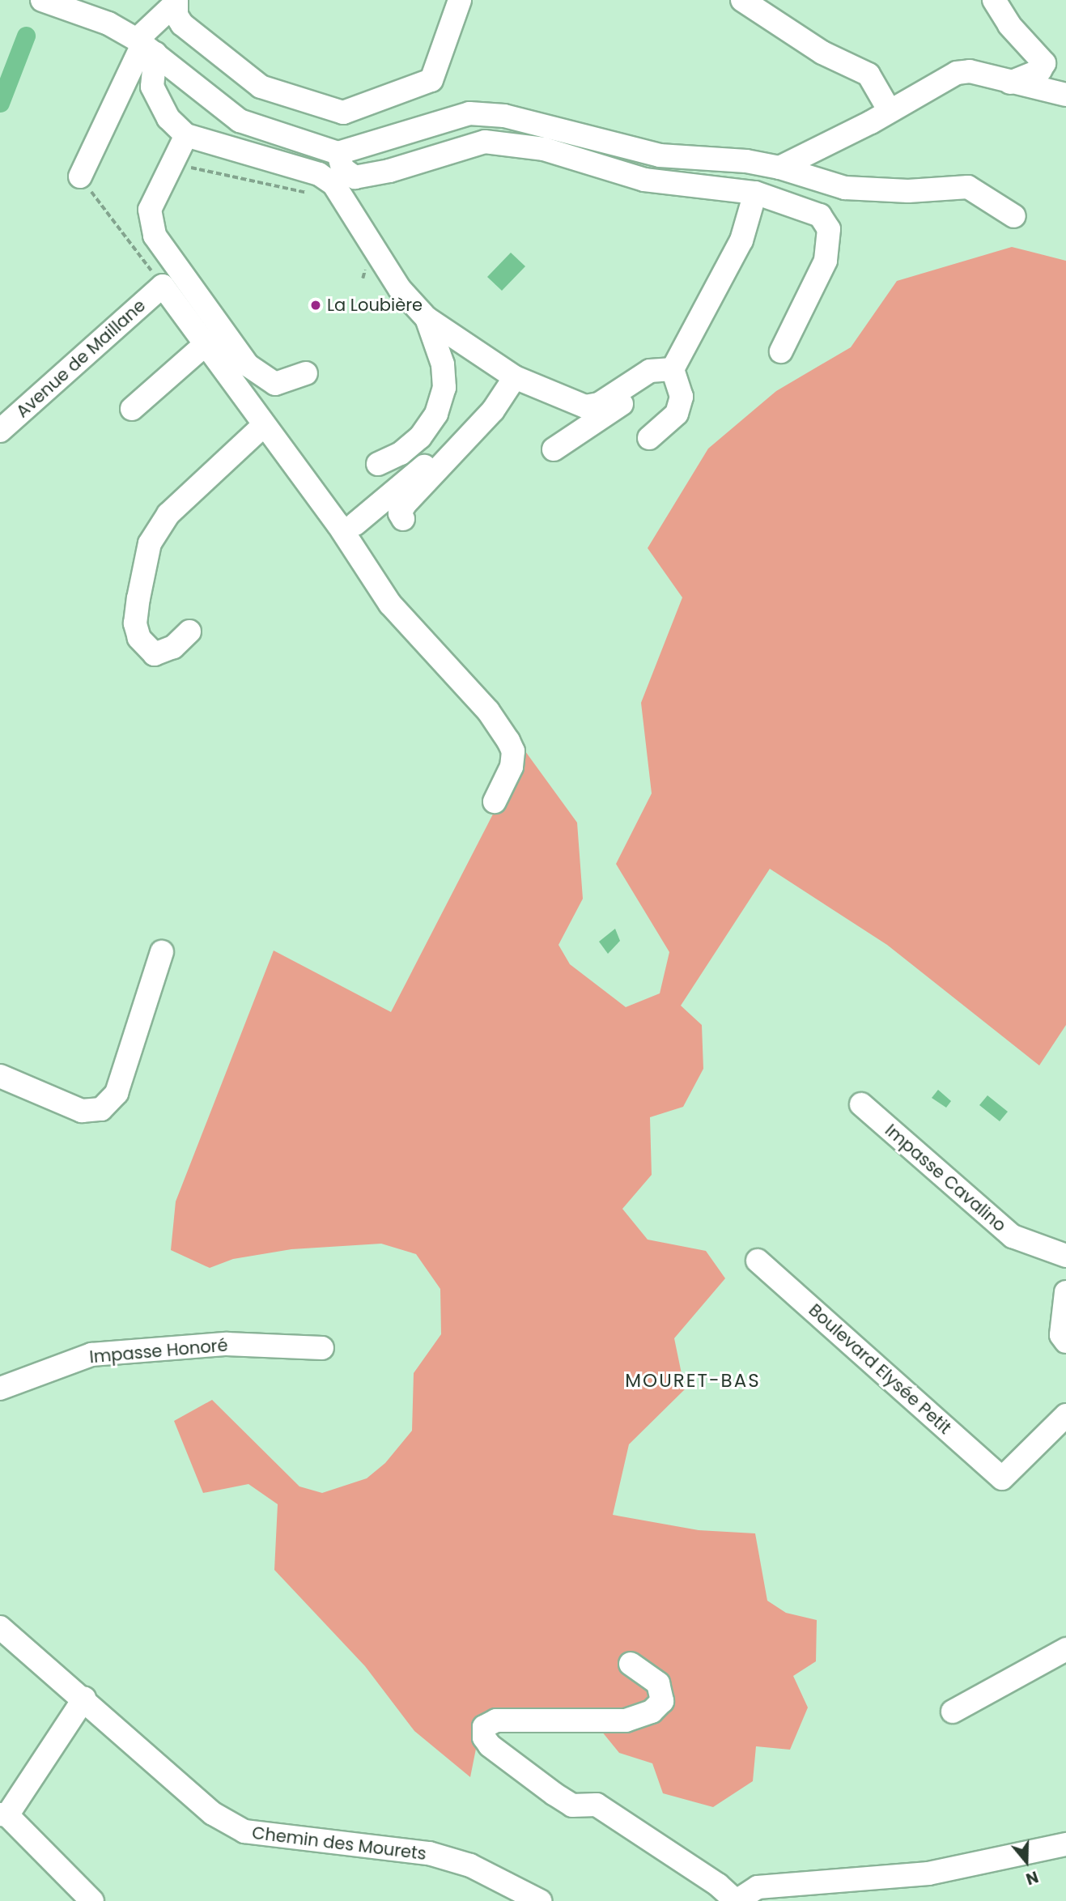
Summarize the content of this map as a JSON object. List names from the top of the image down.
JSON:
{
  "streets": {
    "street": [
      "Avenue de Maillane",
      "Impasse Cavalino",
      "Impasse Honoré",
      "Boulevard Elysée Petit",
      "Chemin des Mourets"
    ]
  },
  "districts": ["MOURET-BAS"],
  "places": ["La Loubière"],
  "north": "bottom"
}
